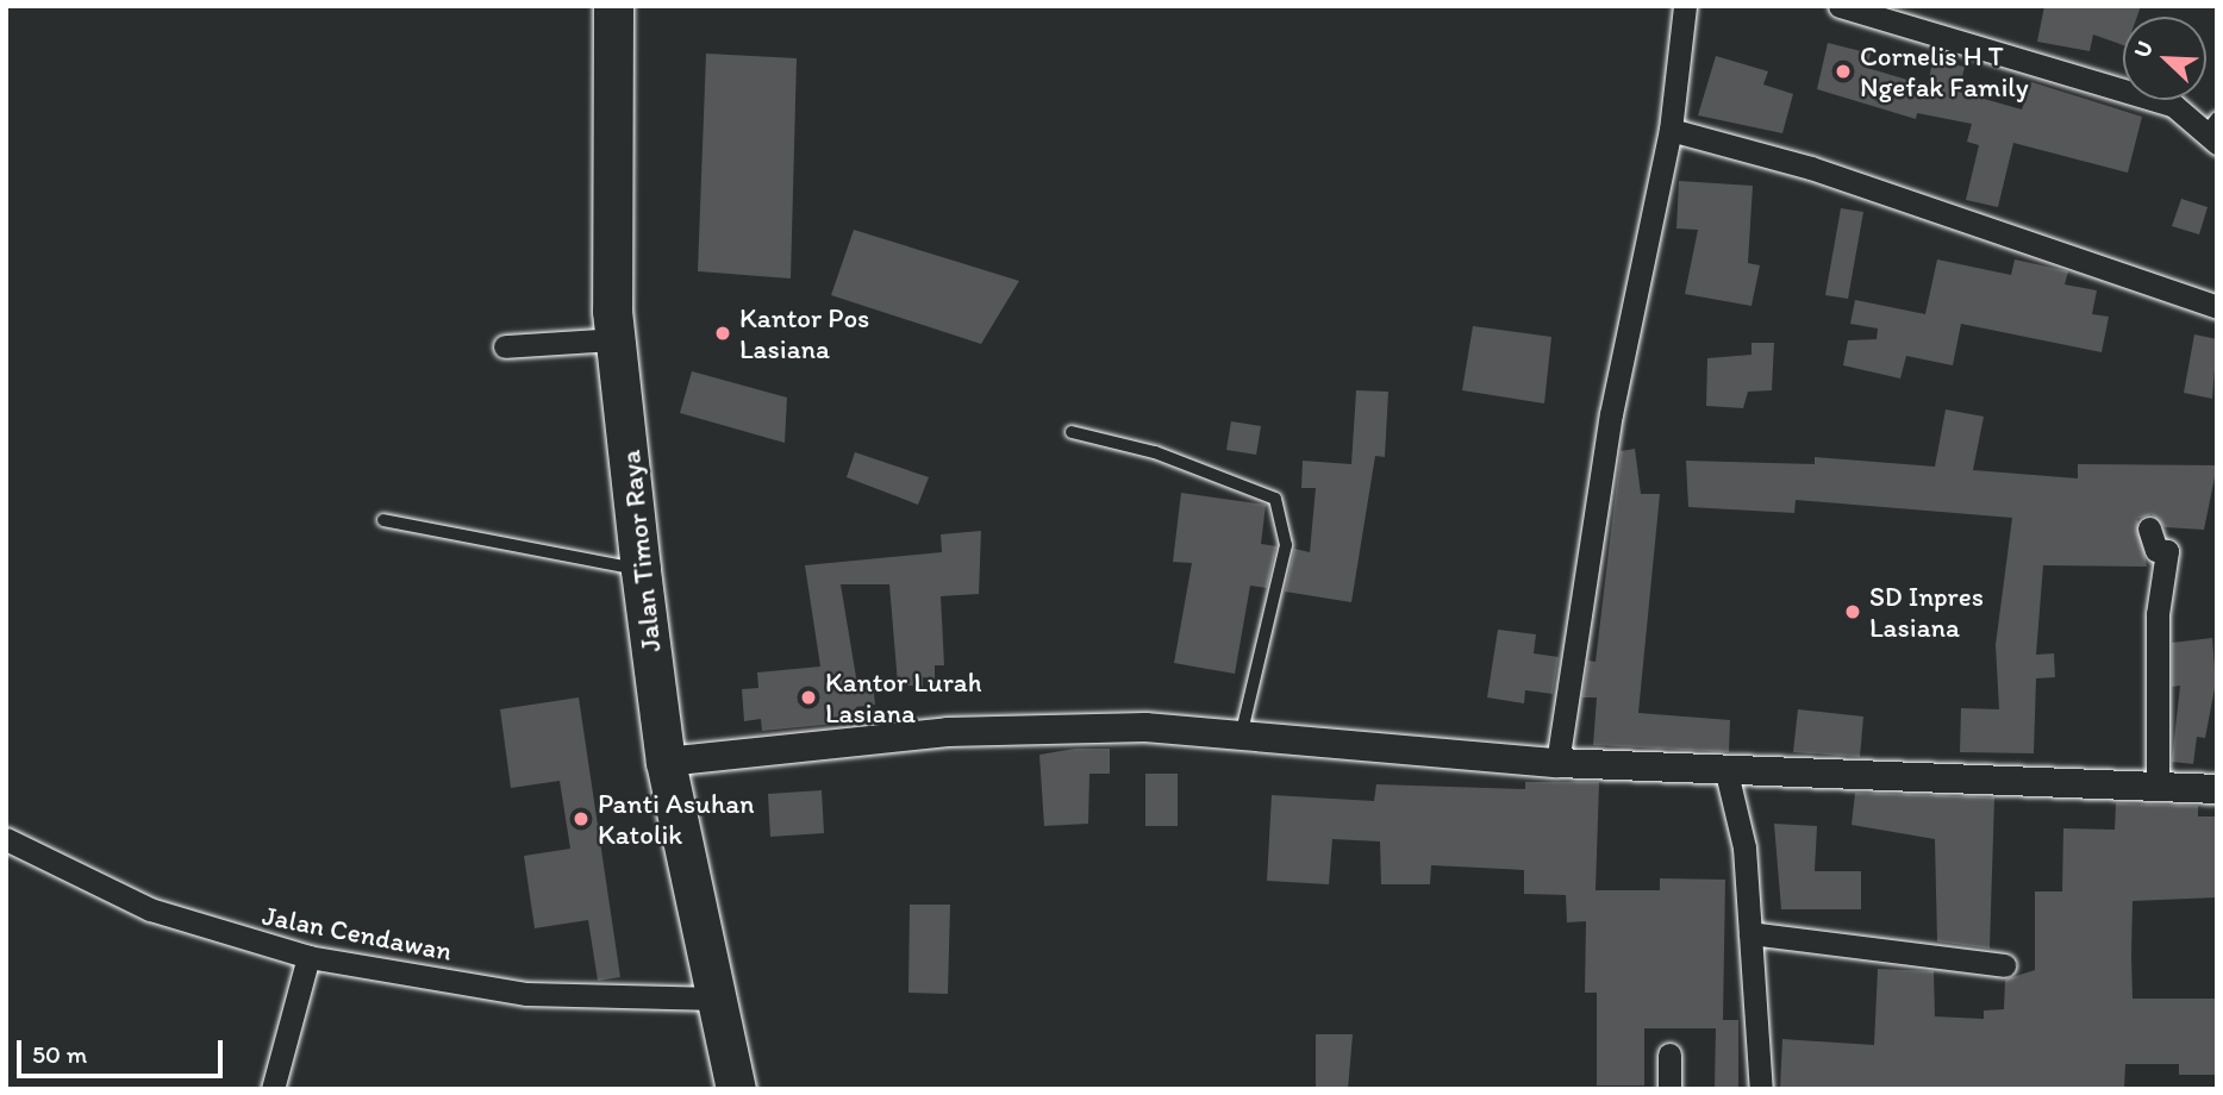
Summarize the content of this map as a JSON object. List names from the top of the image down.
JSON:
{
  "streets": {
    "highway": ["Jalan Timor Raya"],
    "street": ["Jalan Cendawan"]
  },
  "crossings": [
    ["Jalan Timor Raya", "Jalan Cendawan"]
  ],
  "places": [
    "Cornelis H T Ngefak Family",
    "Kantor Pos Lasiana",
    "SD Inpres Lasiana",
    "Kantor Lurah Lasiana",
    "Panti Asuhan Katolik"
  ],
  "scale_bar": "50 m",
  "north": "top left"
}
